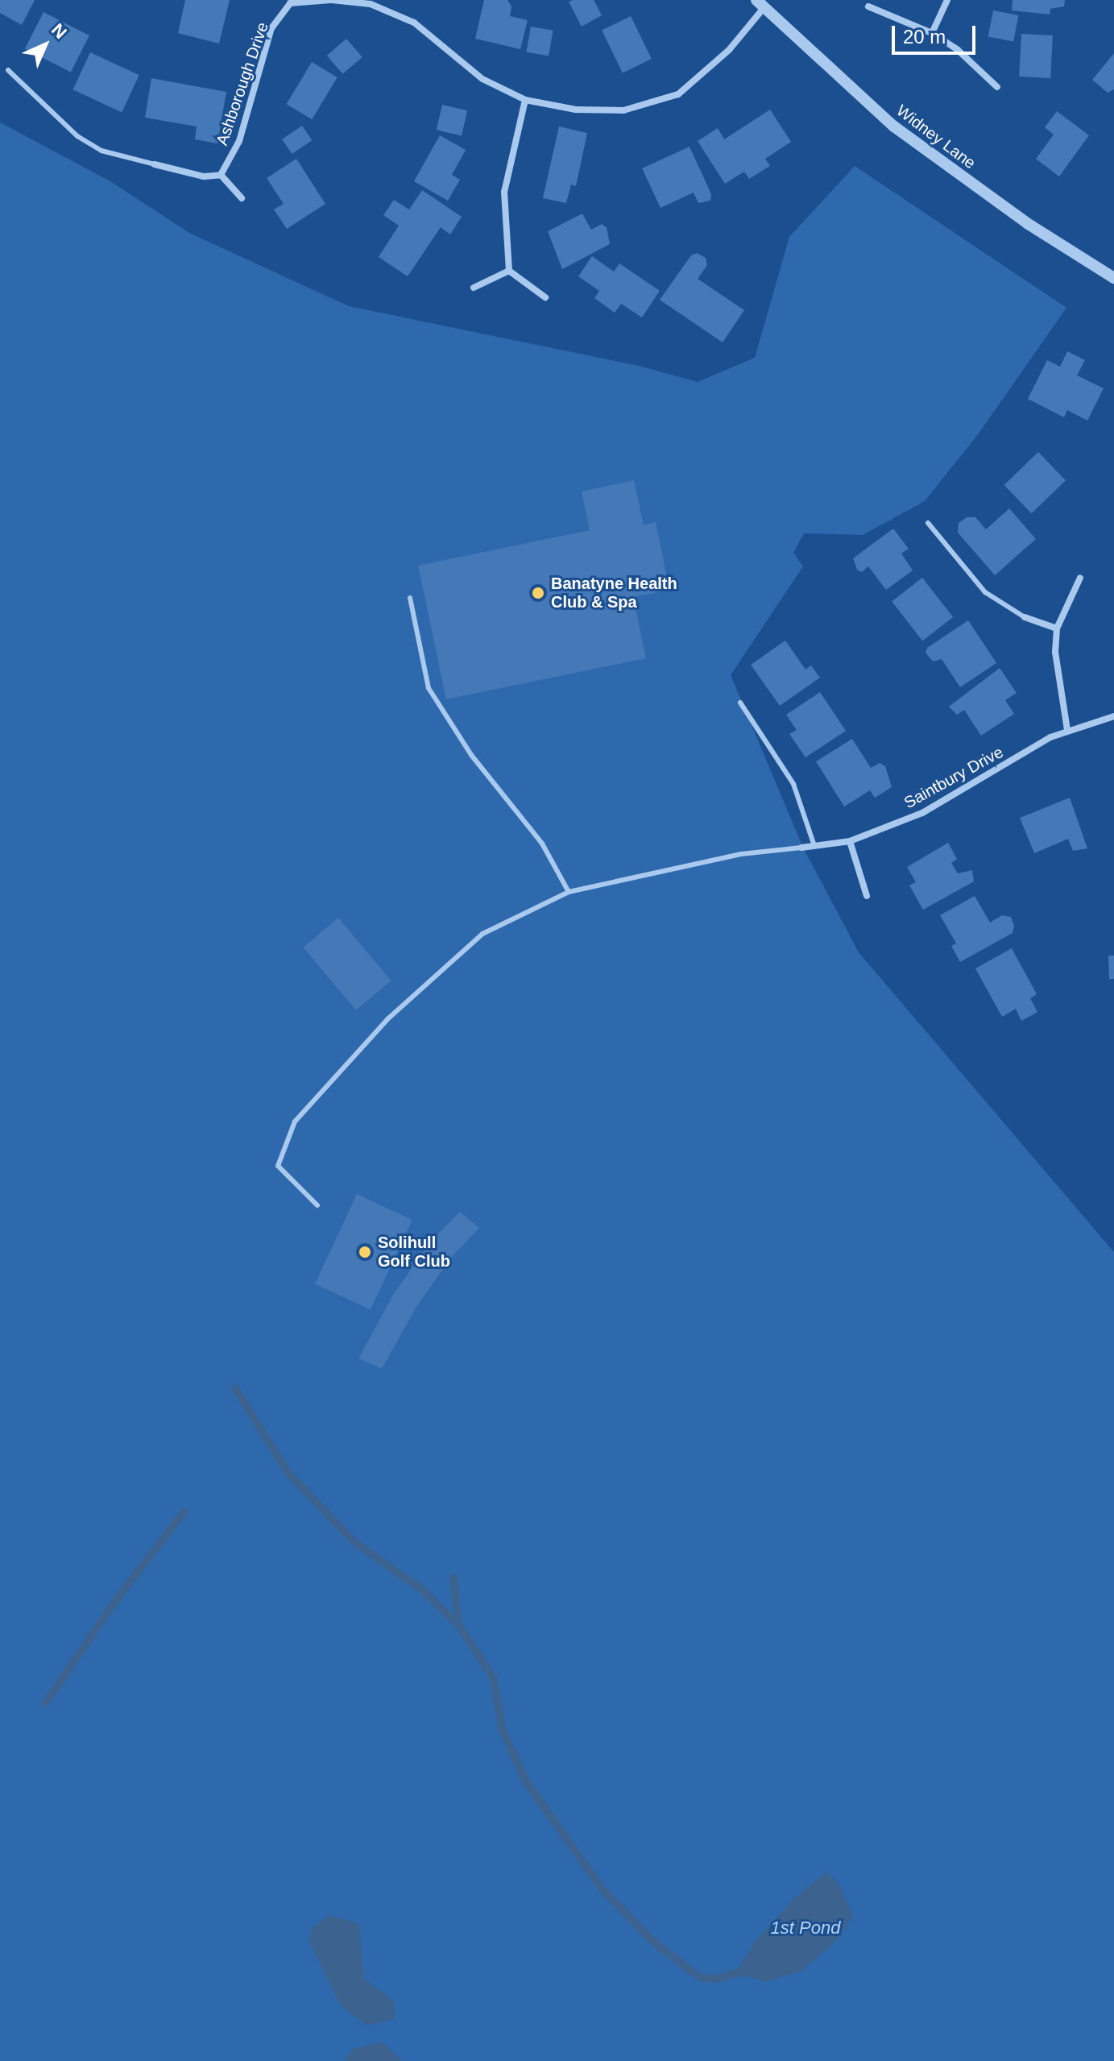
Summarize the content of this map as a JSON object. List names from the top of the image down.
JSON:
{
  "streets": {
    "street": ["Ashborough Drive", "Widney Lane", "Saintbury Drive"]
  },
  "crossings": [
    ["Ashborough Drive", "Widney Lane"]
  ],
  "water": ["1st Pond"],
  "places": ["Banatyne Health Club & Spa", "Solihull Golf Club"],
  "scale_bar": "20 m",
  "north": "top right"
}
